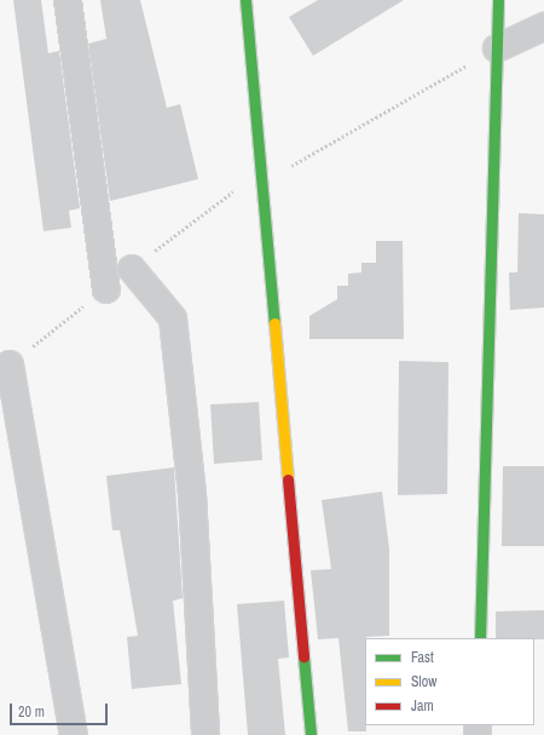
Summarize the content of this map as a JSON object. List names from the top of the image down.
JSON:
{
  "legend": ["Fast", "Slow", "Jam"],
  "scale_bar": "20 m"
}
